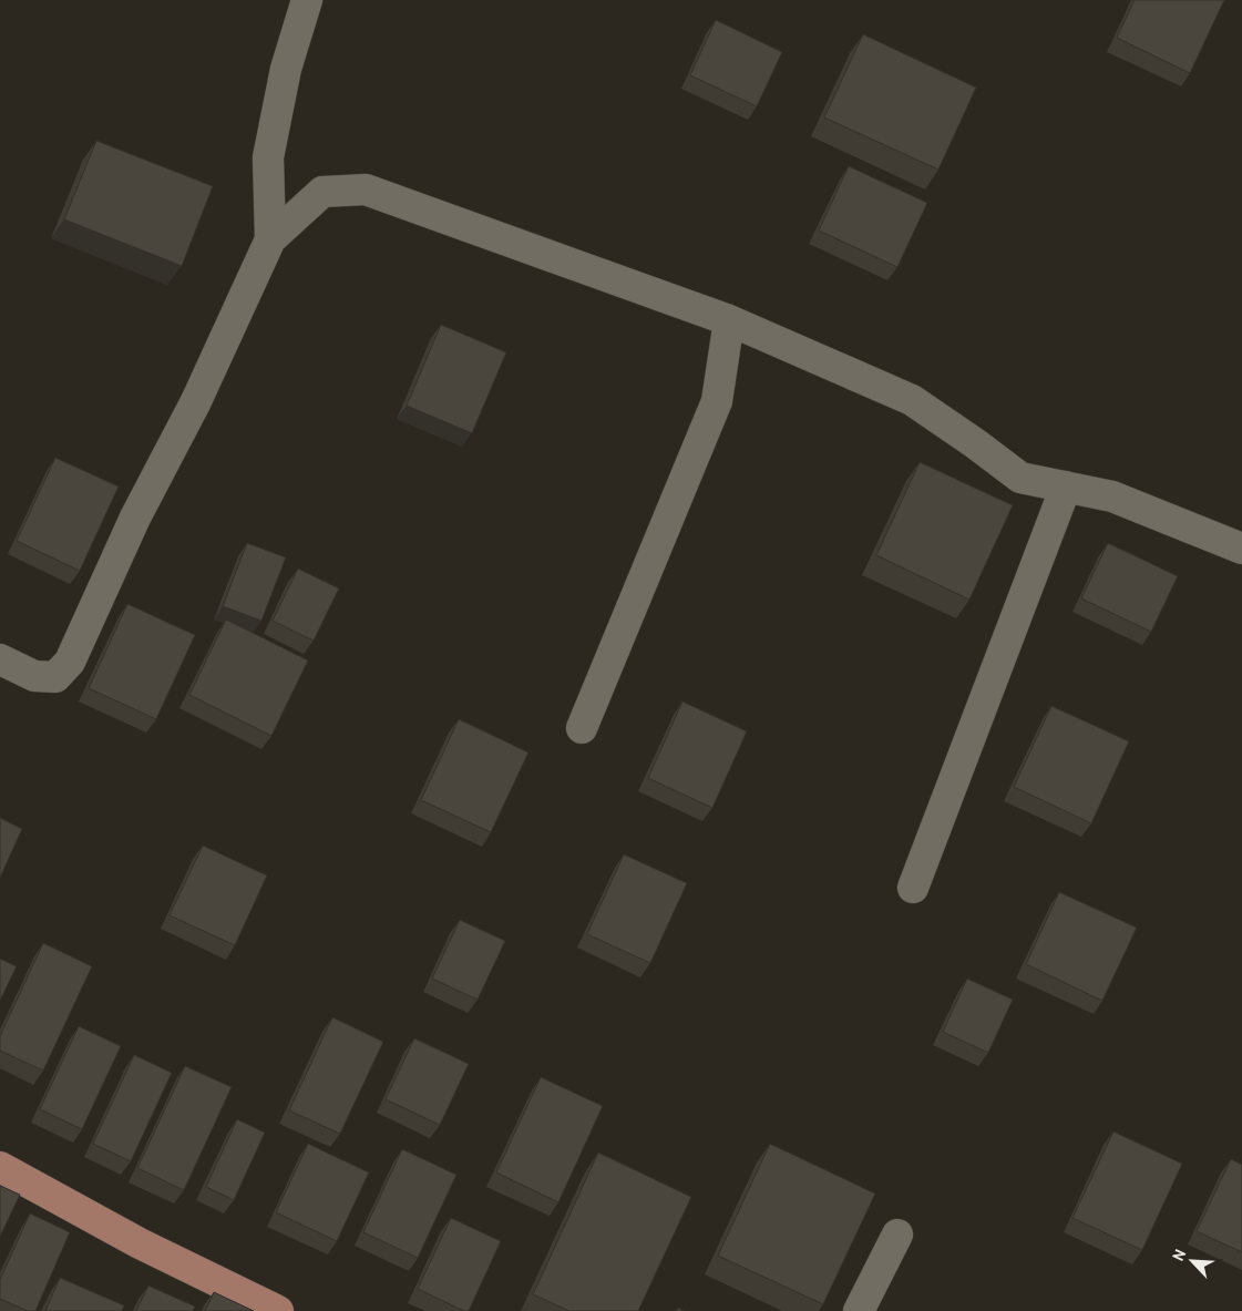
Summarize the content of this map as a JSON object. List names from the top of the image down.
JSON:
{
  "north": "top left"
}
